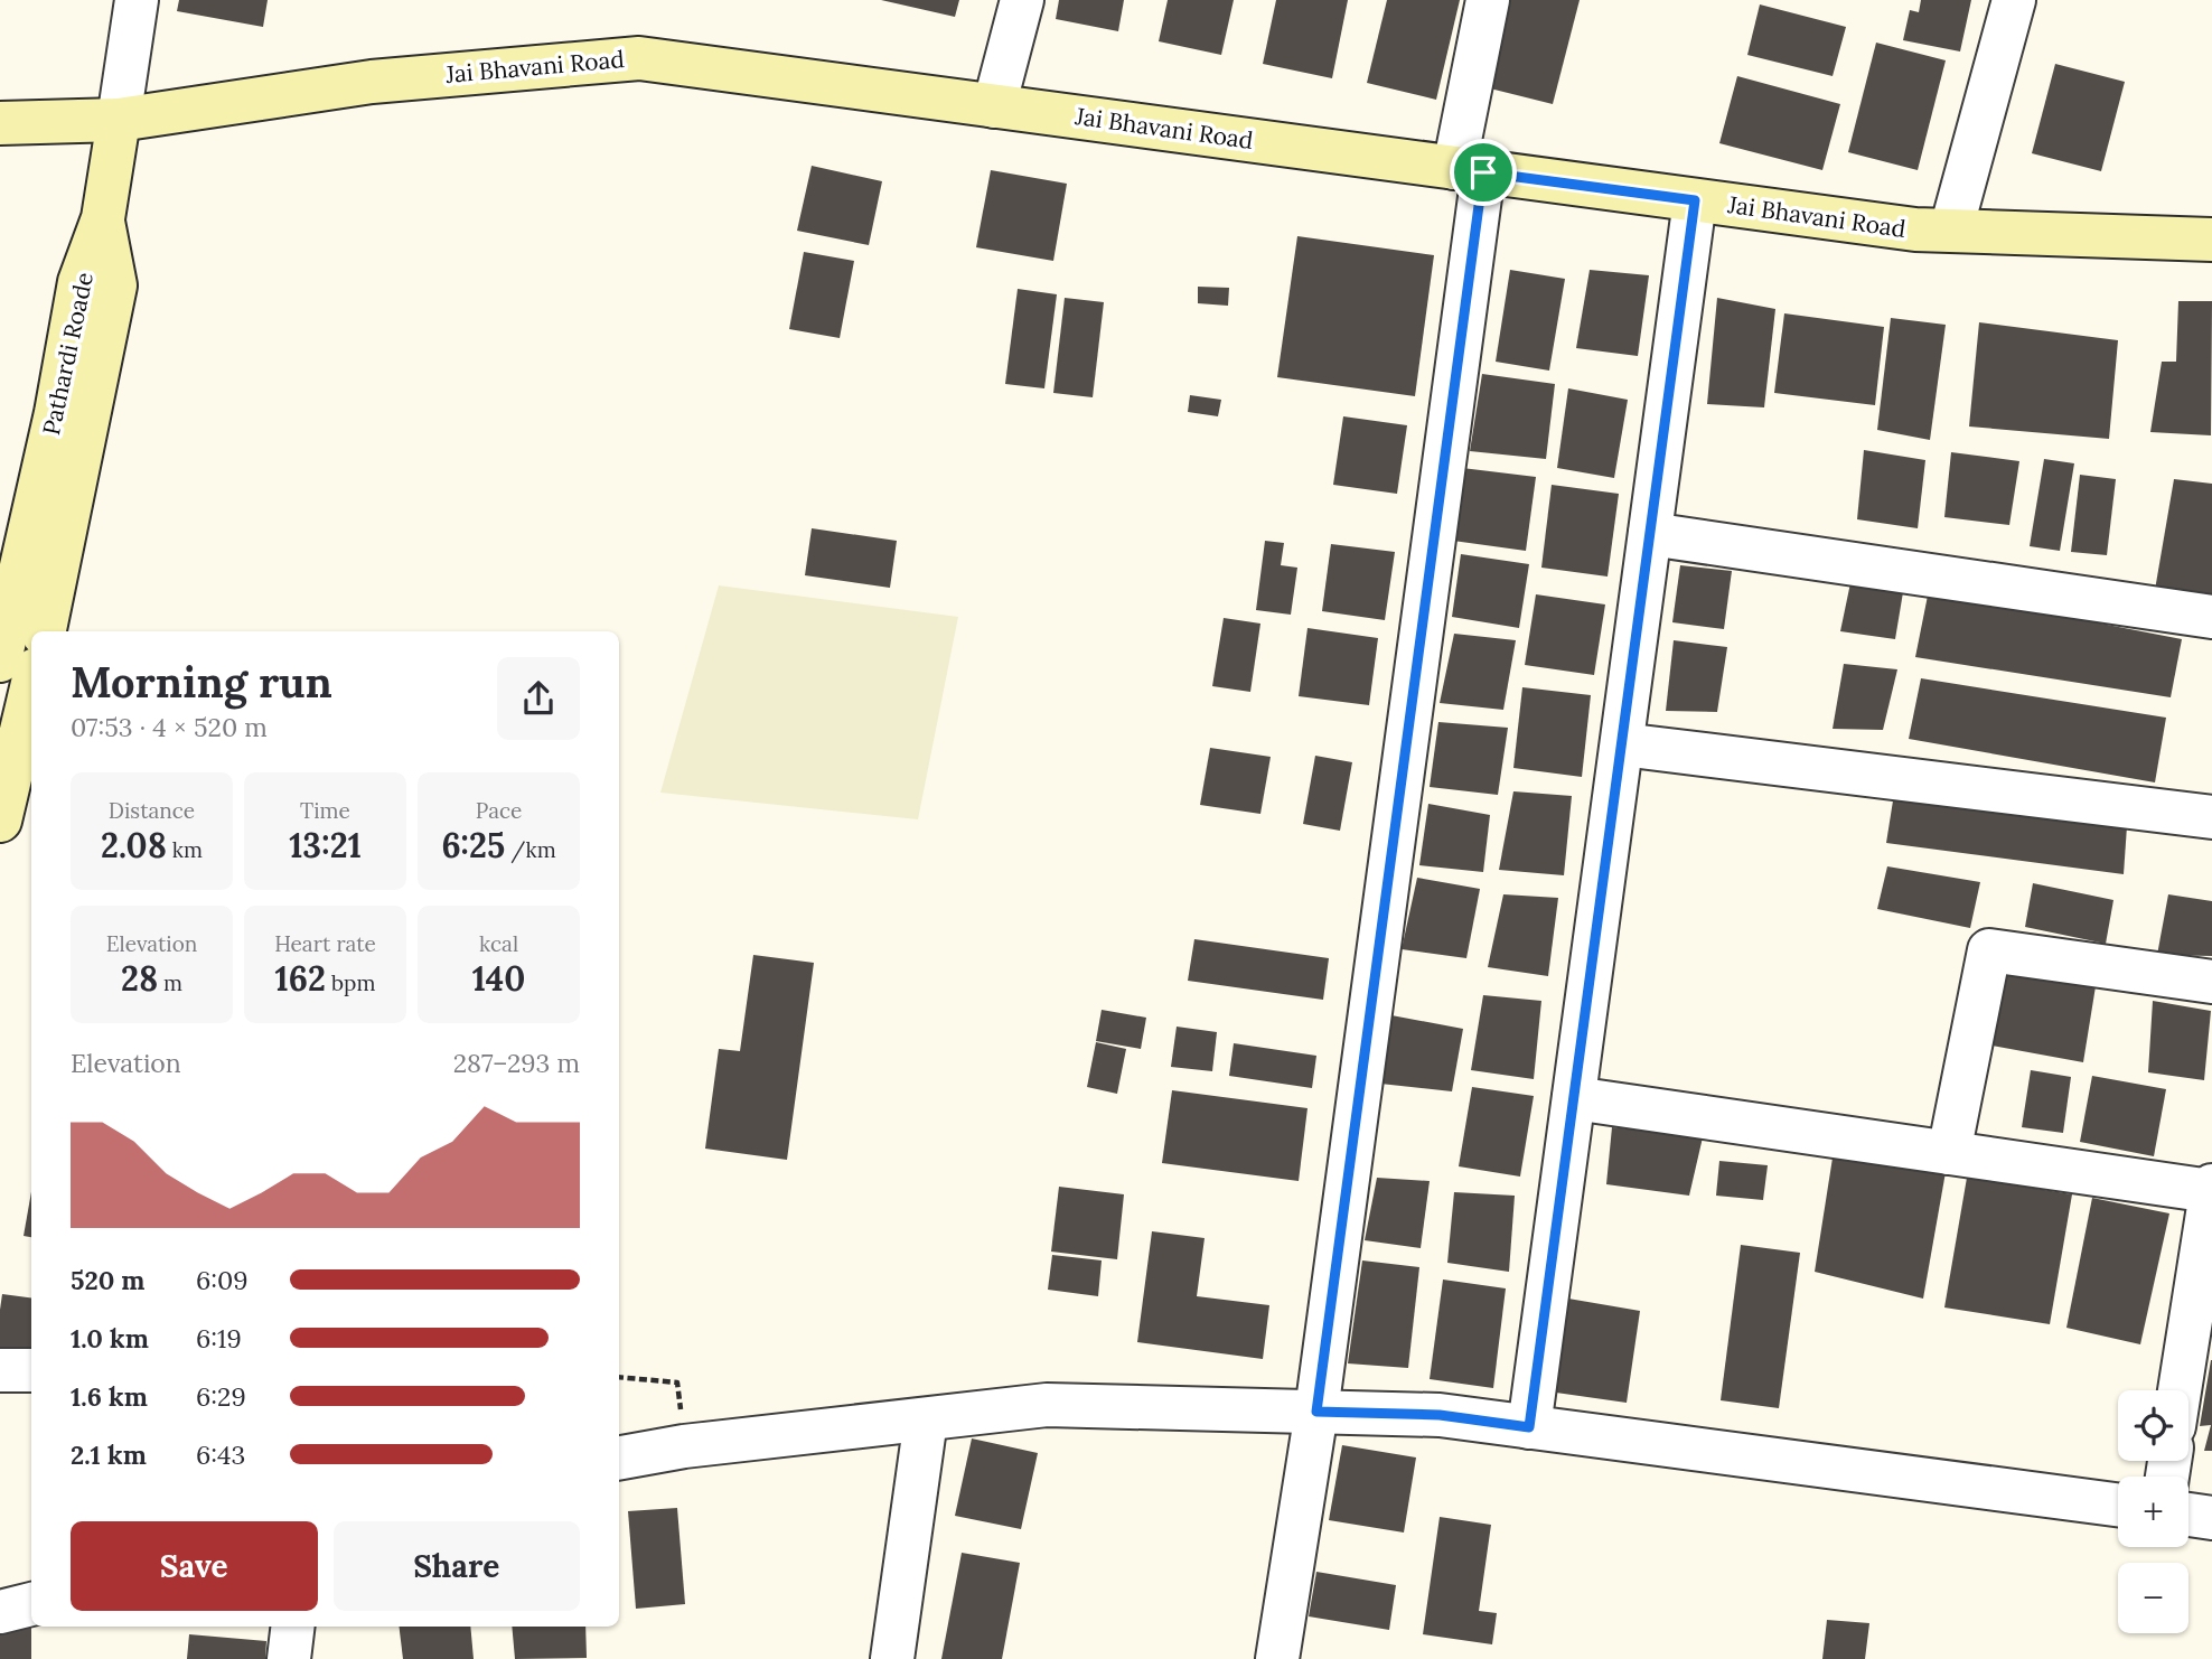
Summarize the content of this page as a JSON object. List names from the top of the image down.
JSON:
{
  "streets": {
    "street": ["Jai Bhavani Road", "Pathardi Roade"]
  },
  "crossings": [
    ["Jai Bhavani Road", "Pathardi Roade"]
  ],
  "page": {
    "heading": ["Morning run", "07:53 · 4 × 520 m"],
    "stats": [
      ["Distance", "2.08 km"],
      ["Time", "13:21"],
      ["Pace", "6:25 /km"],
      ["Elevation", "28 m"],
      ["Heart rate", "162 bpm"],
      ["kcal", "140"]
    ],
    "chart": ["Elevation", "287–293 m"],
    "list": [
      {
        "name": "520 m",
        "note": "6:09"
      },
      {
        "name": "1.0 km",
        "note": "6:19"
      },
      {
        "name": "1.6 km",
        "note": "6:29"
      },
      {
        "name": "2.1 km",
        "note": "6:43"
      }
    ],
    "map_buttons": ["+", "−"],
    "buttons": ["Save", "Share"]
  }
}
